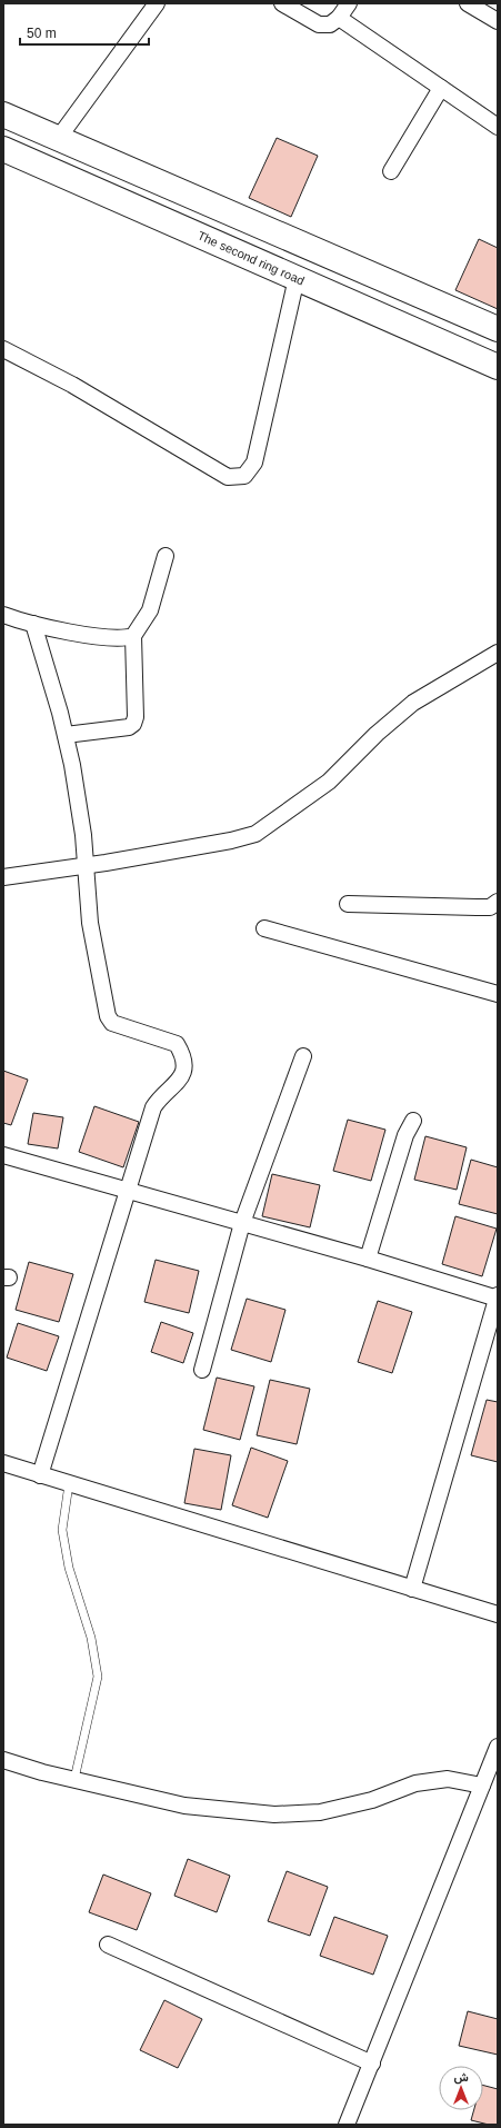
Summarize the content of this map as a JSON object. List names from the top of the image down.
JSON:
{
  "streets": {
    "main road": ["The second ring road"]
  },
  "scale_bar": "50 m",
  "north": "top"
}
